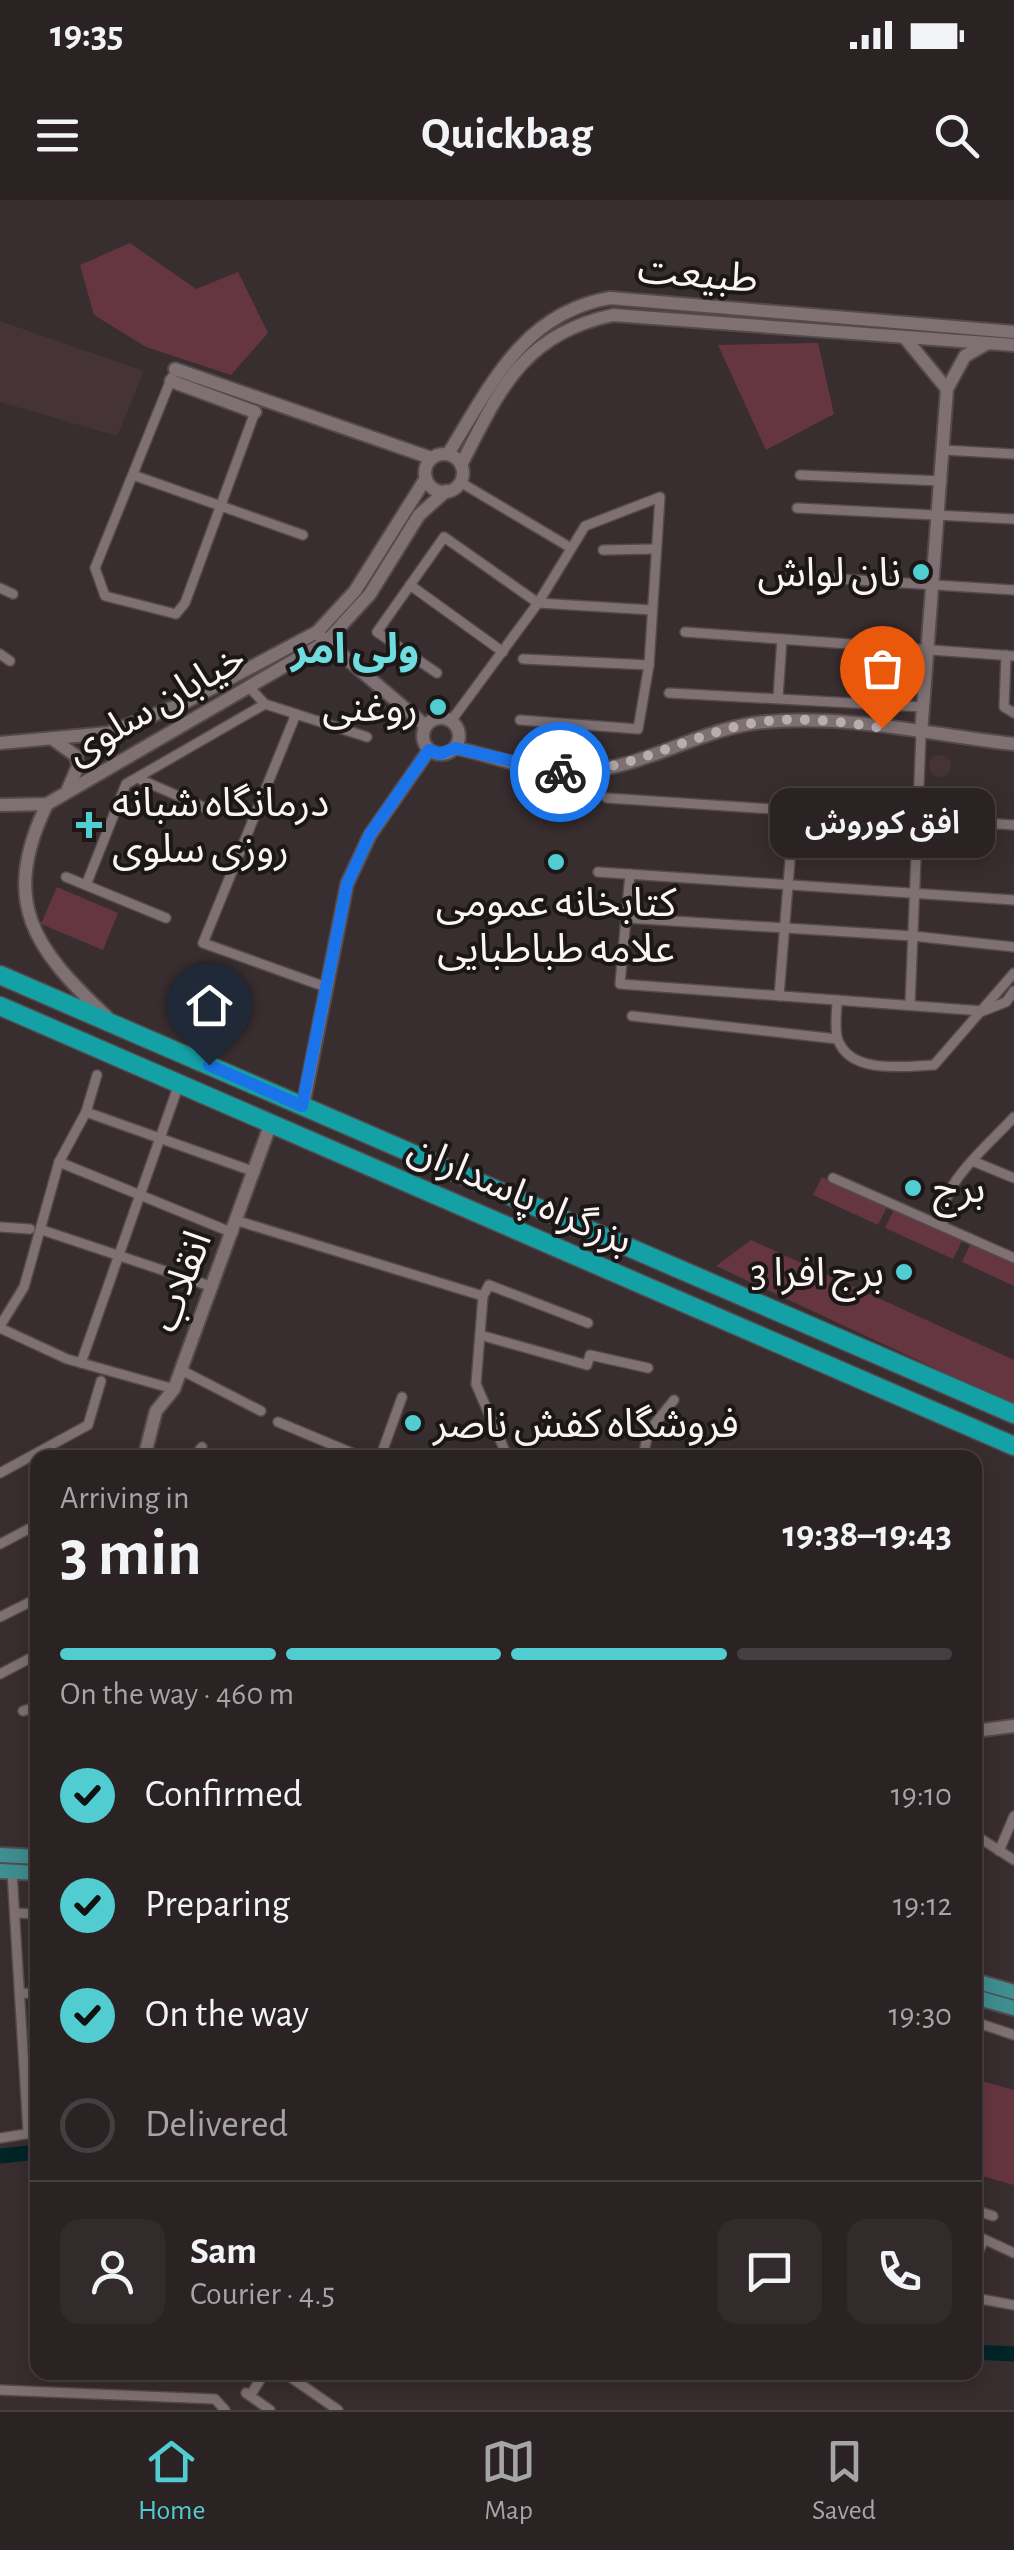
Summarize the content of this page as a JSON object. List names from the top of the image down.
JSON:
{
  "streets": {
    "highway": ["بزرگراه پاسداران"],
    "main road": ["طبیعت", "خیابان سلوی", "انقلاب"]
  },
  "crossings": [
    ["طبیعت", "خیابان سلوی"],
    ["بزرگراه پاسداران", "انقلاب"]
  ],
  "districts": ["ولی امر"],
  "places": {
    "other": [
      "نان لواش",
      "روغنی",
      "افق کوروش",
      "کتابخانه عمومی علامه طباطبایی",
      "برج",
      "برج افرا 3",
      "فروشگاه کفش ناصر"
    ],
    "health": ["درمانگاه شبانه روزی سلوی"]
  },
  "page": {
    "status": "19:35",
    "header": "Quickbag",
    "bubble": "افق کوروش",
    "heading": ["3 min", "Arriving in", "19:38–19:43"],
    "panel": ["Sam", "Courier · 4.5"],
    "bar": "On the way · 460 m",
    "list": [
      ["Confirmed", "19:10"],
      ["Preparing", "19:12"],
      ["On the way", "19:30"],
      "Delivered"
    ],
    "tabs": ["Home", "Map", "Saved"]
  }
}
